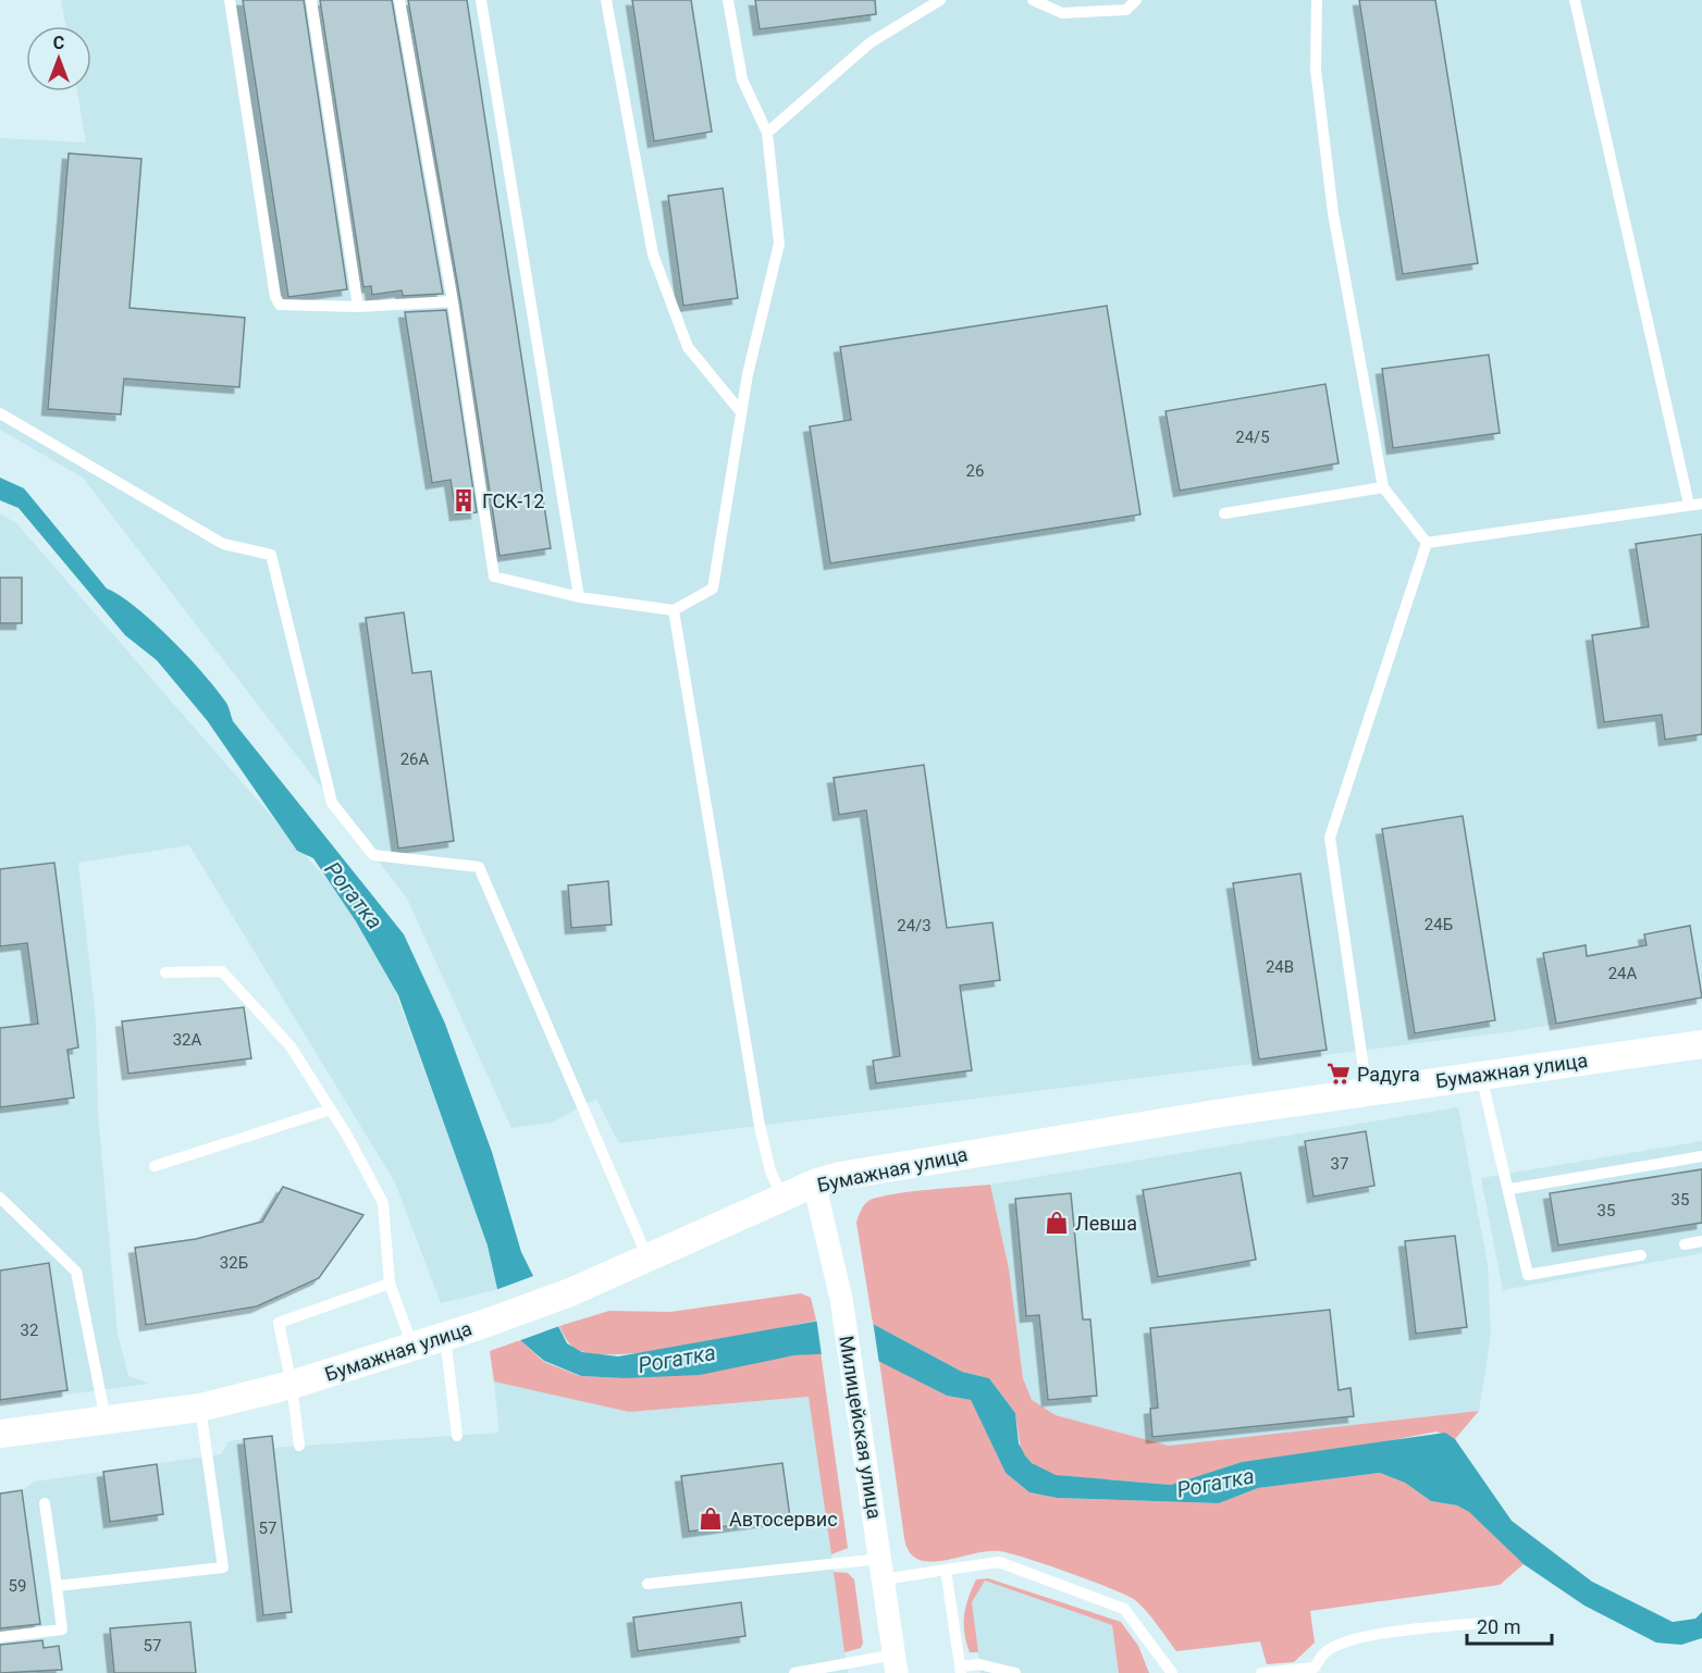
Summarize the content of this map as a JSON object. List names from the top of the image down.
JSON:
{
  "streets": {
    "street": ["Бумажная улица", "Милицейская улица"]
  },
  "crossings": [
    ["Бумажная улица", "Милицейская улица"]
  ],
  "water": ["Рогатка"],
  "places": {
    "building": ["ГСК-12"],
    "supermarket": ["Радуга"],
    "shop": ["Левша", "Автосервис"]
  },
  "house_numbers": [
    "24/5",
    "26",
    "26А",
    "24Б",
    "24/3",
    "24В",
    "24А",
    "32А",
    "37",
    "35",
    "35",
    "32Б",
    "32",
    "57",
    "59",
    "57"
  ],
  "scale_bar": "20 m",
  "north": "top"
}
